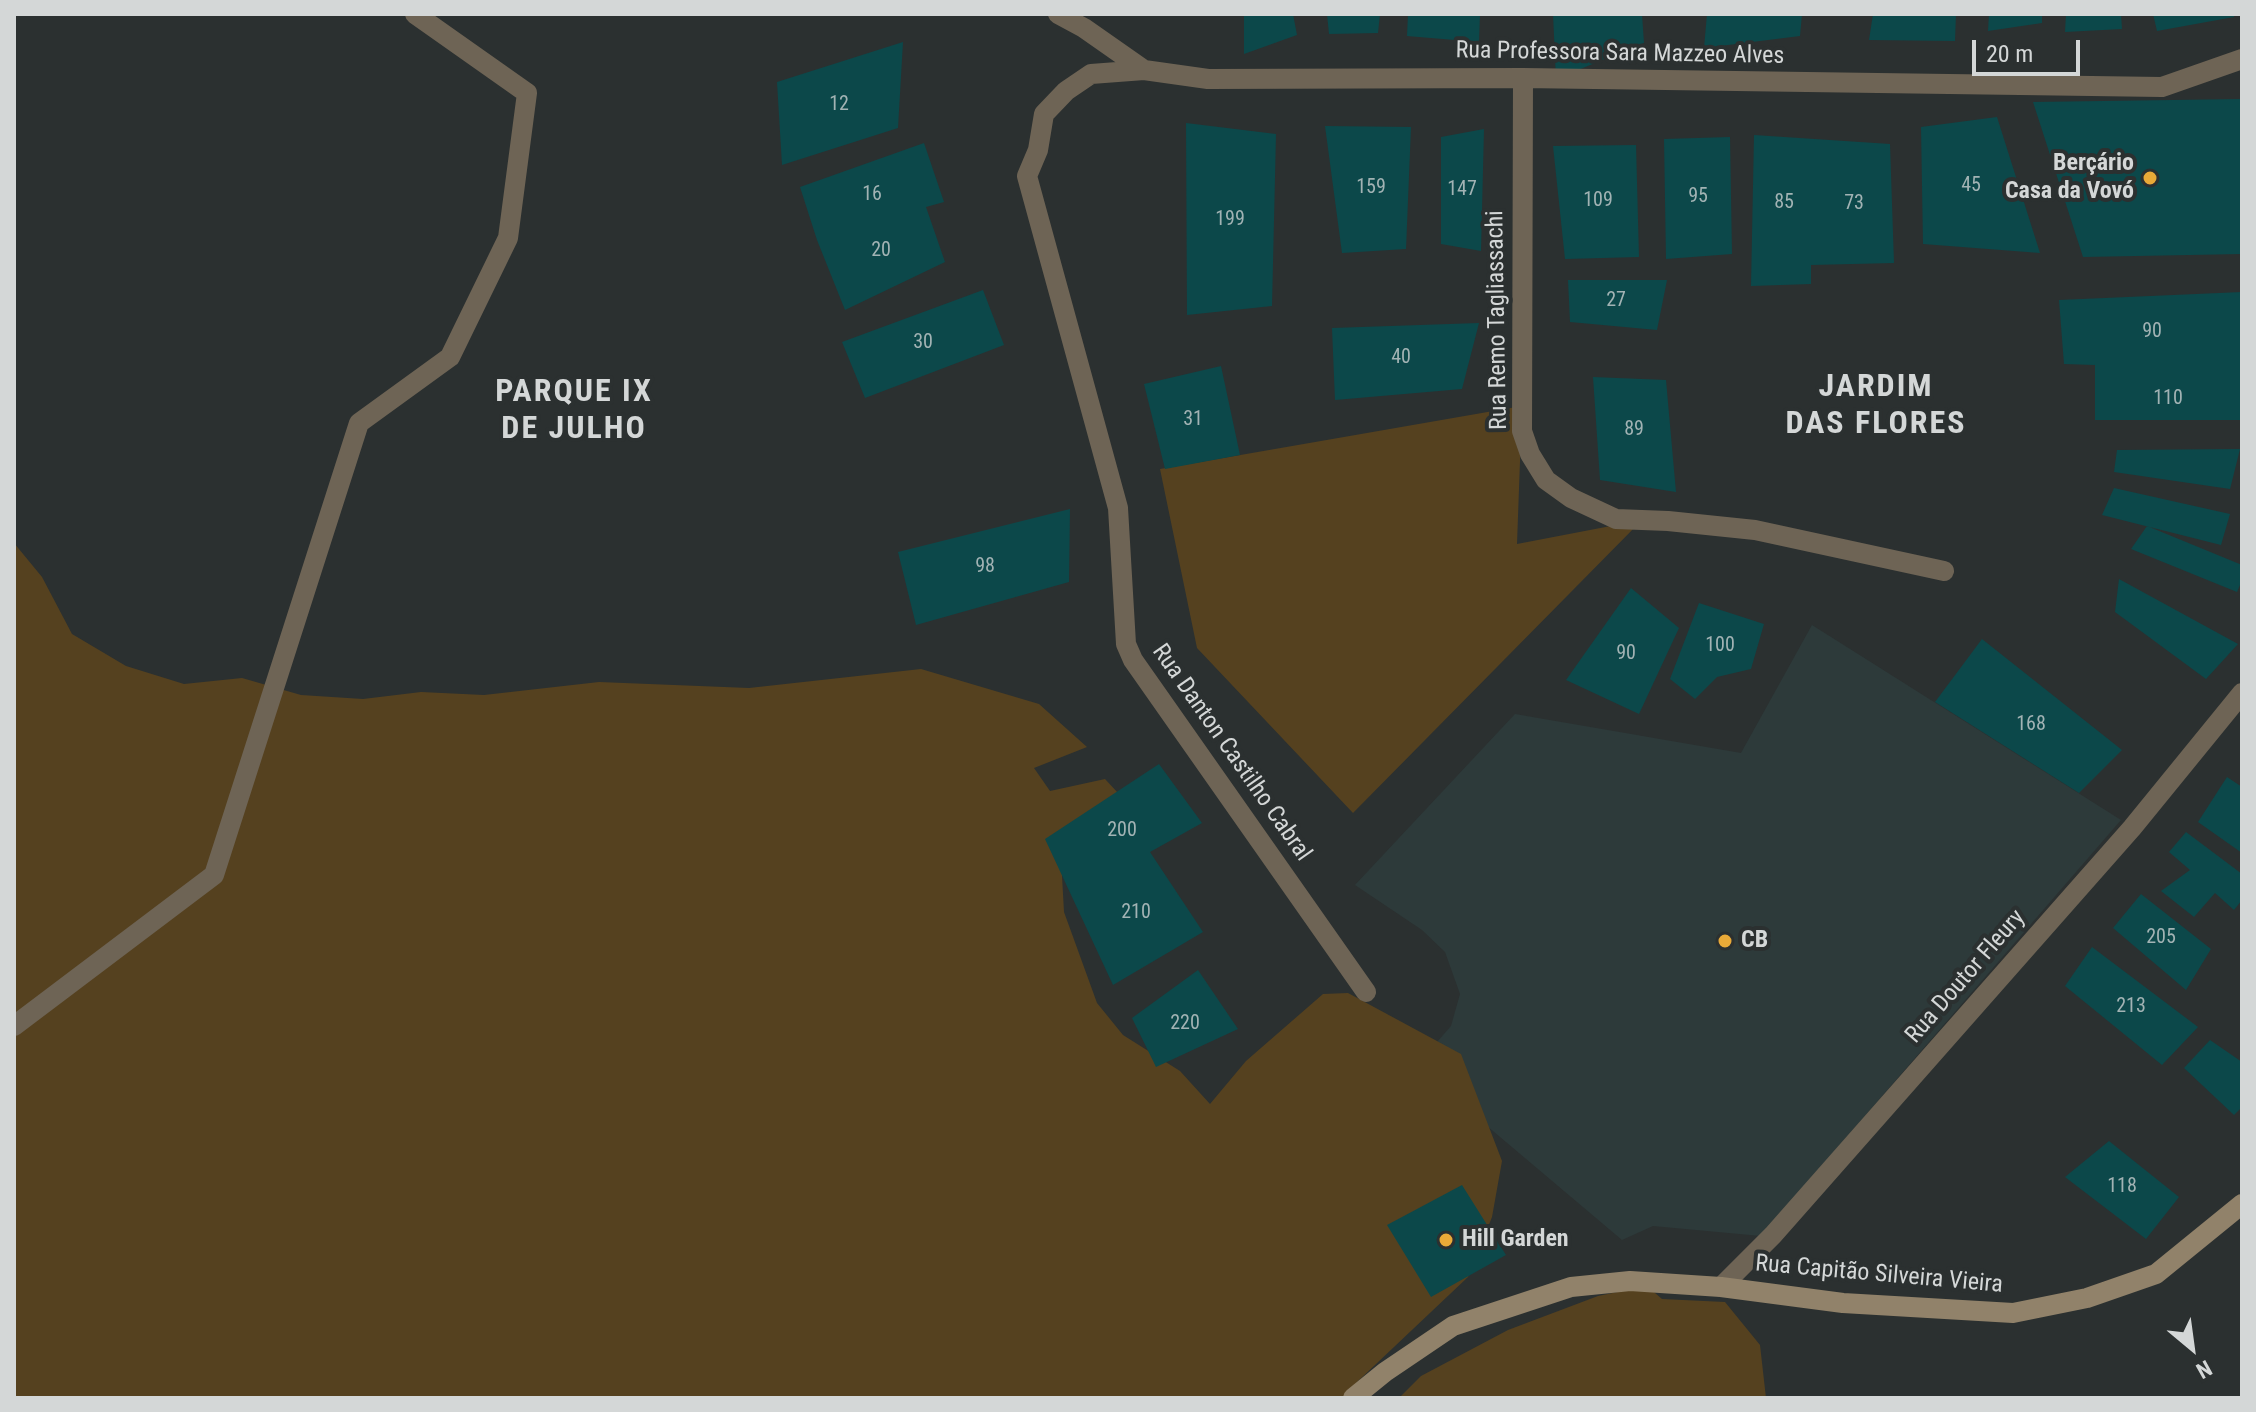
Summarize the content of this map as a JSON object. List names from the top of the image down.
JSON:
{
  "streets": {
    "street": [
      "Rua Professora Sara Mazzeo Alves",
      "Rua Remo Tagliassachi",
      "Rua Danton Castilho Cabral",
      "Rua Doutor Fleury",
      "Rua Capitão Silveira Vieira"
    ]
  },
  "crossings": [
    ["Rua Professora Sara Mazzeo Alves", "Rua Remo Tagliassachi"],
    ["Rua Professora Sara Mazzeo Alves", "Rua Danton Castilho Cabral"],
    ["Rua Doutor Fleury", "Rua Capitão Silveira Vieira"]
  ],
  "districts": ["JARDIM DAS FLORES", "PARQUE IX DE JULHO"],
  "places": ["Berçário Casa da Vovó", "CB", "Hill Garden"],
  "house_numbers": [
    "12",
    "45",
    "159",
    "147",
    "16",
    "95",
    "109",
    "85",
    "73",
    "199",
    "20",
    "27",
    "90",
    "30",
    "40",
    "110",
    "31",
    "89",
    "98",
    "100",
    "90",
    "168",
    "200",
    "210",
    "205",
    "213",
    "220",
    "118"
  ],
  "scale_bar": "20 m",
  "north": "bottom right"
}
